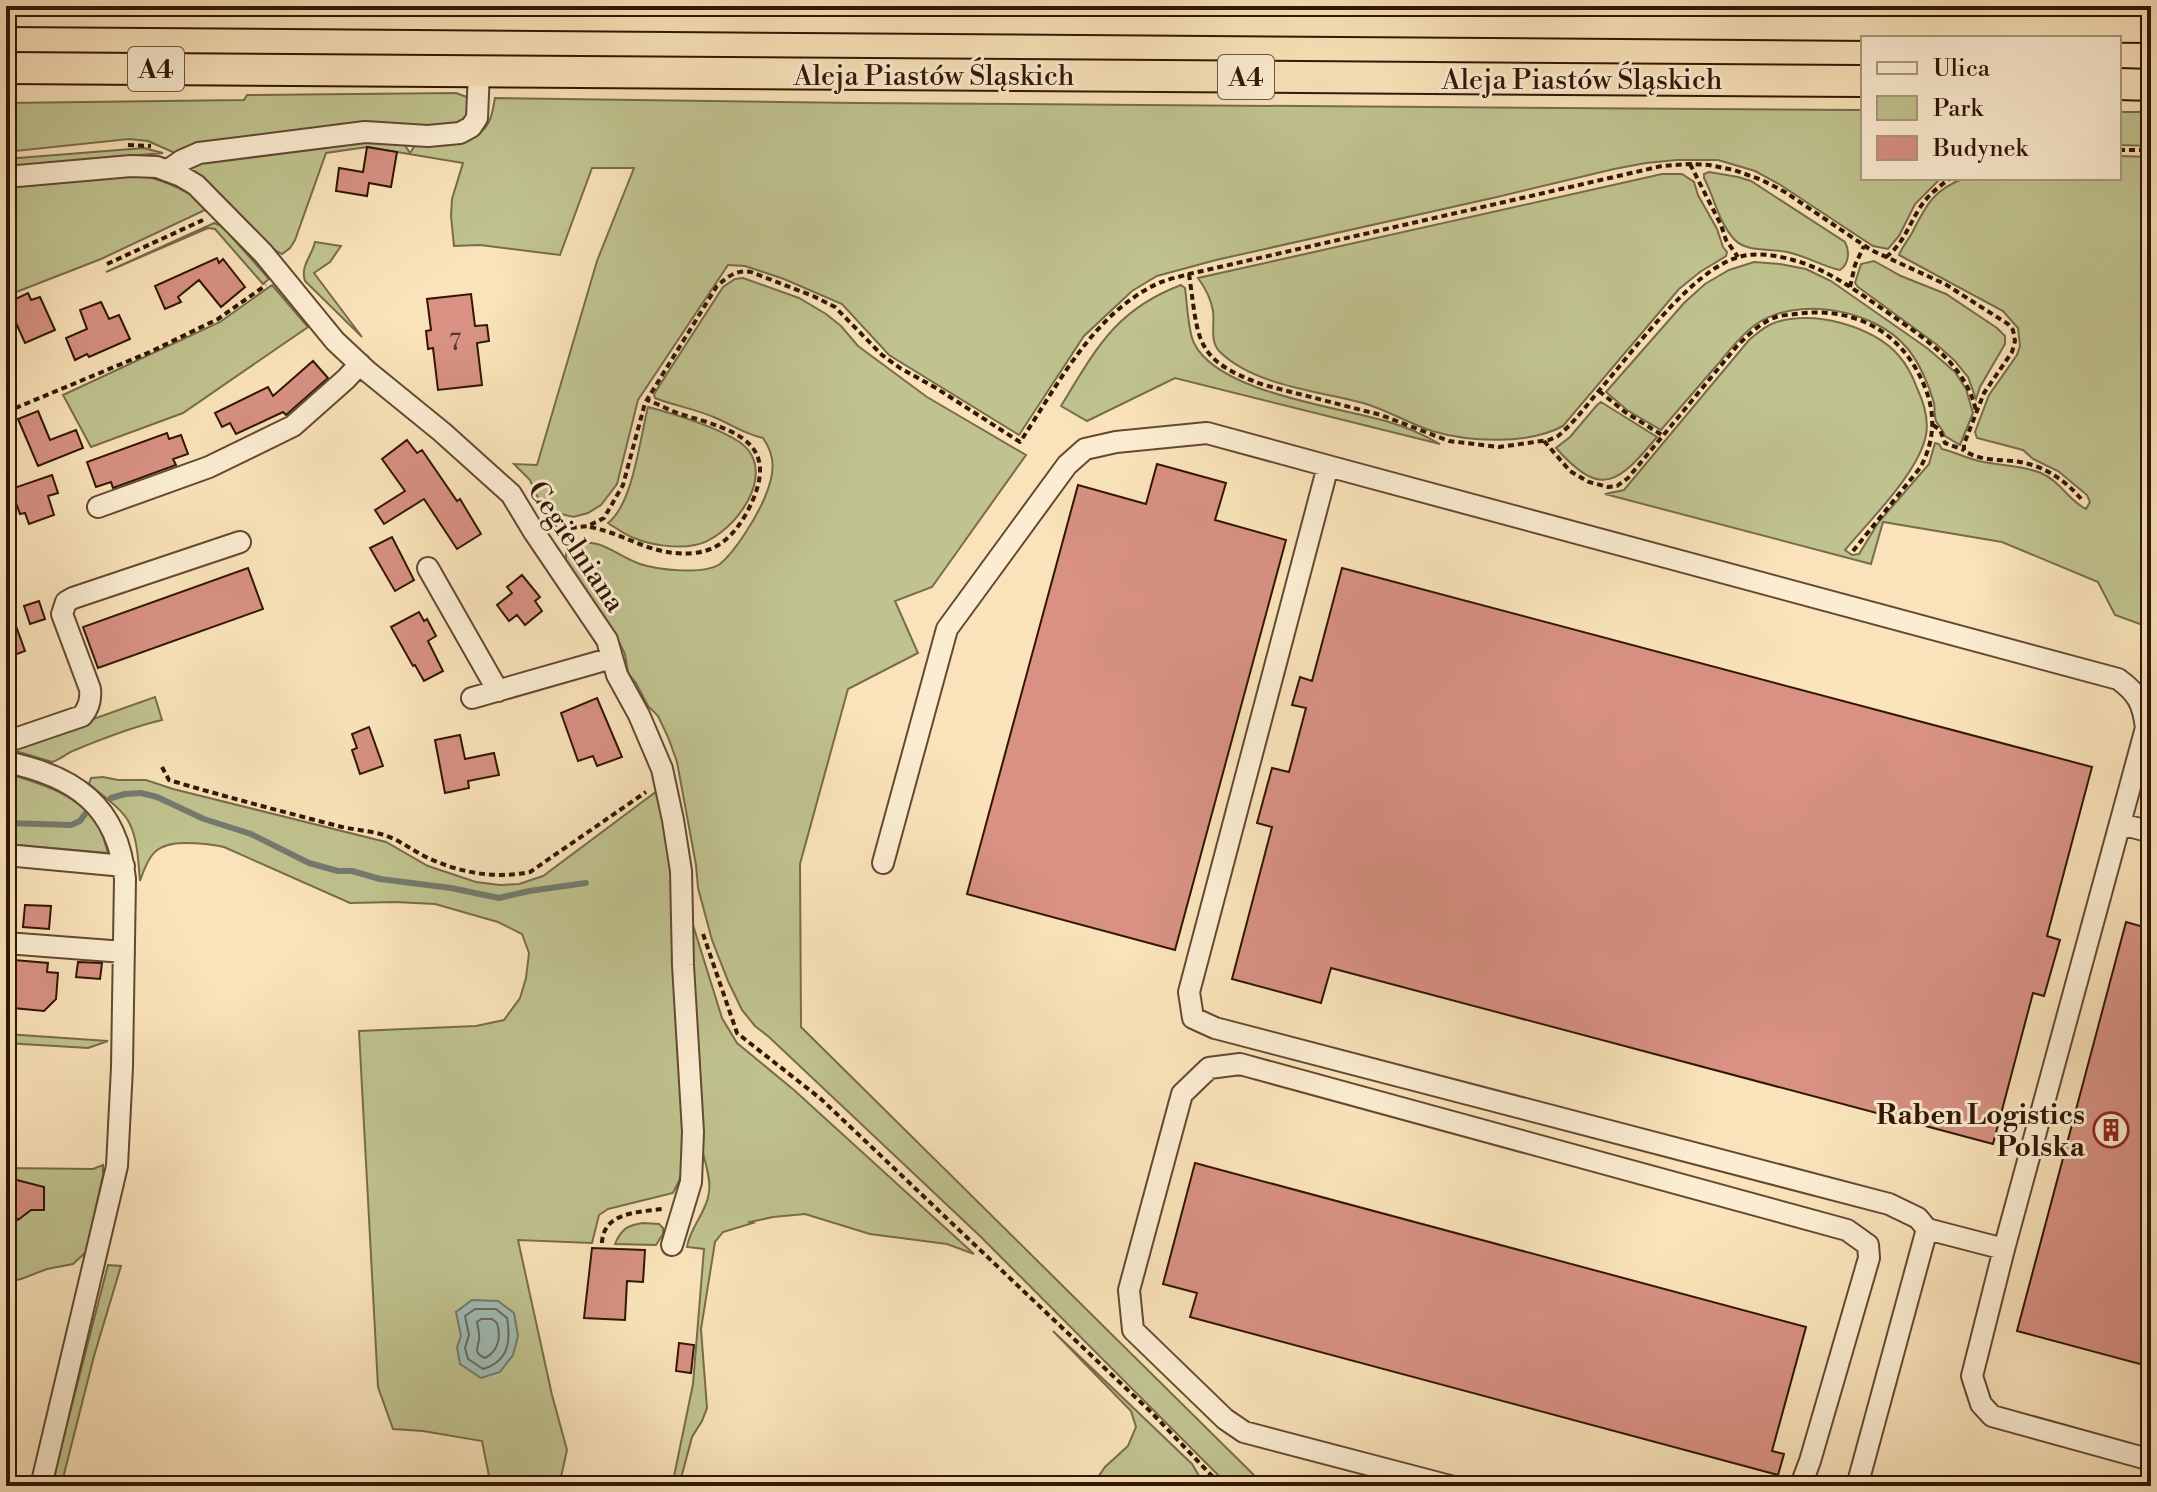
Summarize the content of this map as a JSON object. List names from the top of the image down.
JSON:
{
  "streets": {
    "highway": ["A4", "Aleja Piastów Śląskich"],
    "street": ["Cegielniana"]
  },
  "places": {
    "building": ["Raben Logistics Polska"]
  },
  "house_numbers": ["7"],
  "legend": ["Ulica", "Park", "Budynek"]
}
